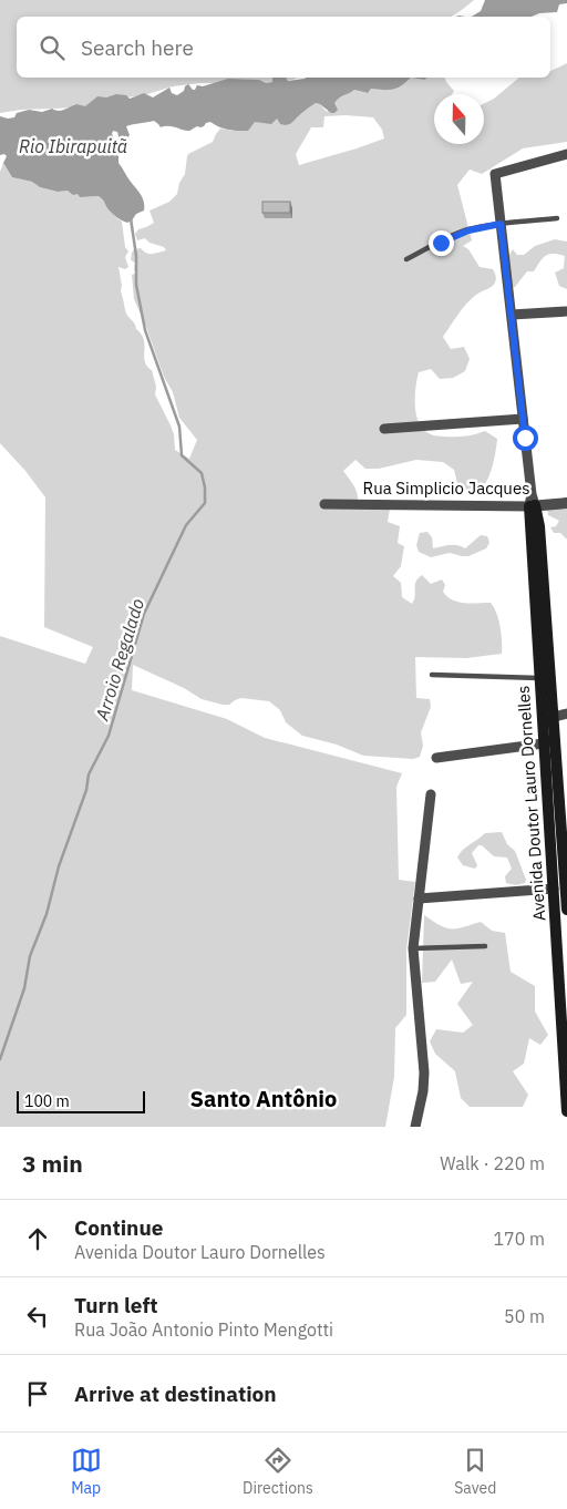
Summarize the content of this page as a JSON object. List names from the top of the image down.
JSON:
{
  "streets": {
    "main road": ["Avenida Doutor Lauro Dornelles"],
    "street": ["Rua Simplicio Jacques"]
  },
  "crossings": [
    ["Rua Simplicio Jacques", "Avenida Doutor Lauro Dornelles"]
  ],
  "districts": ["Santo Antônio"],
  "water": ["Rio Ibirapuitã", "Arroio Regalado"],
  "scale_bar": "100 m",
  "north": "top",
  "page": {
    "search": "Search here",
    "scale": "100 m",
    "heading": ["3 min", "Walk · 220 m"],
    "list": [
      ["Continue", "Avenida Doutor Lauro Dornelles", "170 m"],
      ["Turn left", "Rua João Antonio Pinto Mengotti", "50 m"],
      "Arrive at destination"
    ],
    "nav": ["Map", "Directions", "Saved"]
  }
}
